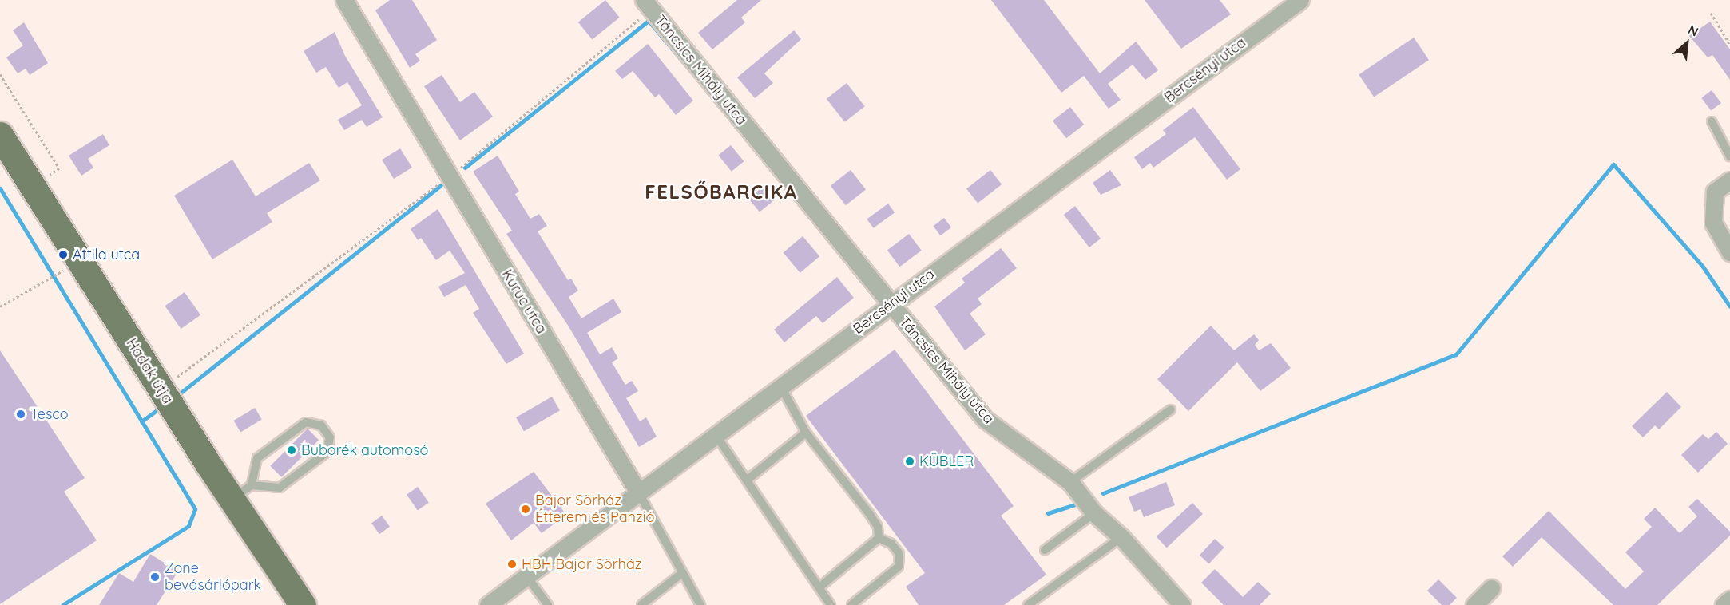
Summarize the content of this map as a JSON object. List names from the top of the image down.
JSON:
{
  "streets": {
    "main road": ["Hadak útja"],
    "street": ["Táncsics Mihály utca", "Bercsényi utca", "Kuruc utca"]
  },
  "crossings": [
    ["Táncsics Mihály utca", "Bercsényi utca"],
    ["Bercsényi utca", "Kuruc utca"]
  ],
  "districts": ["FELSŐBARCIKA"],
  "places": [
    "Attila utca",
    "Tesco",
    "Buborék automosó",
    "KÜBLER",
    "Bajor Sörház Étterem és Panzió",
    "HBH Bajor Sörház",
    "Zone bevásárlópark"
  ],
  "north": "top right"
}
